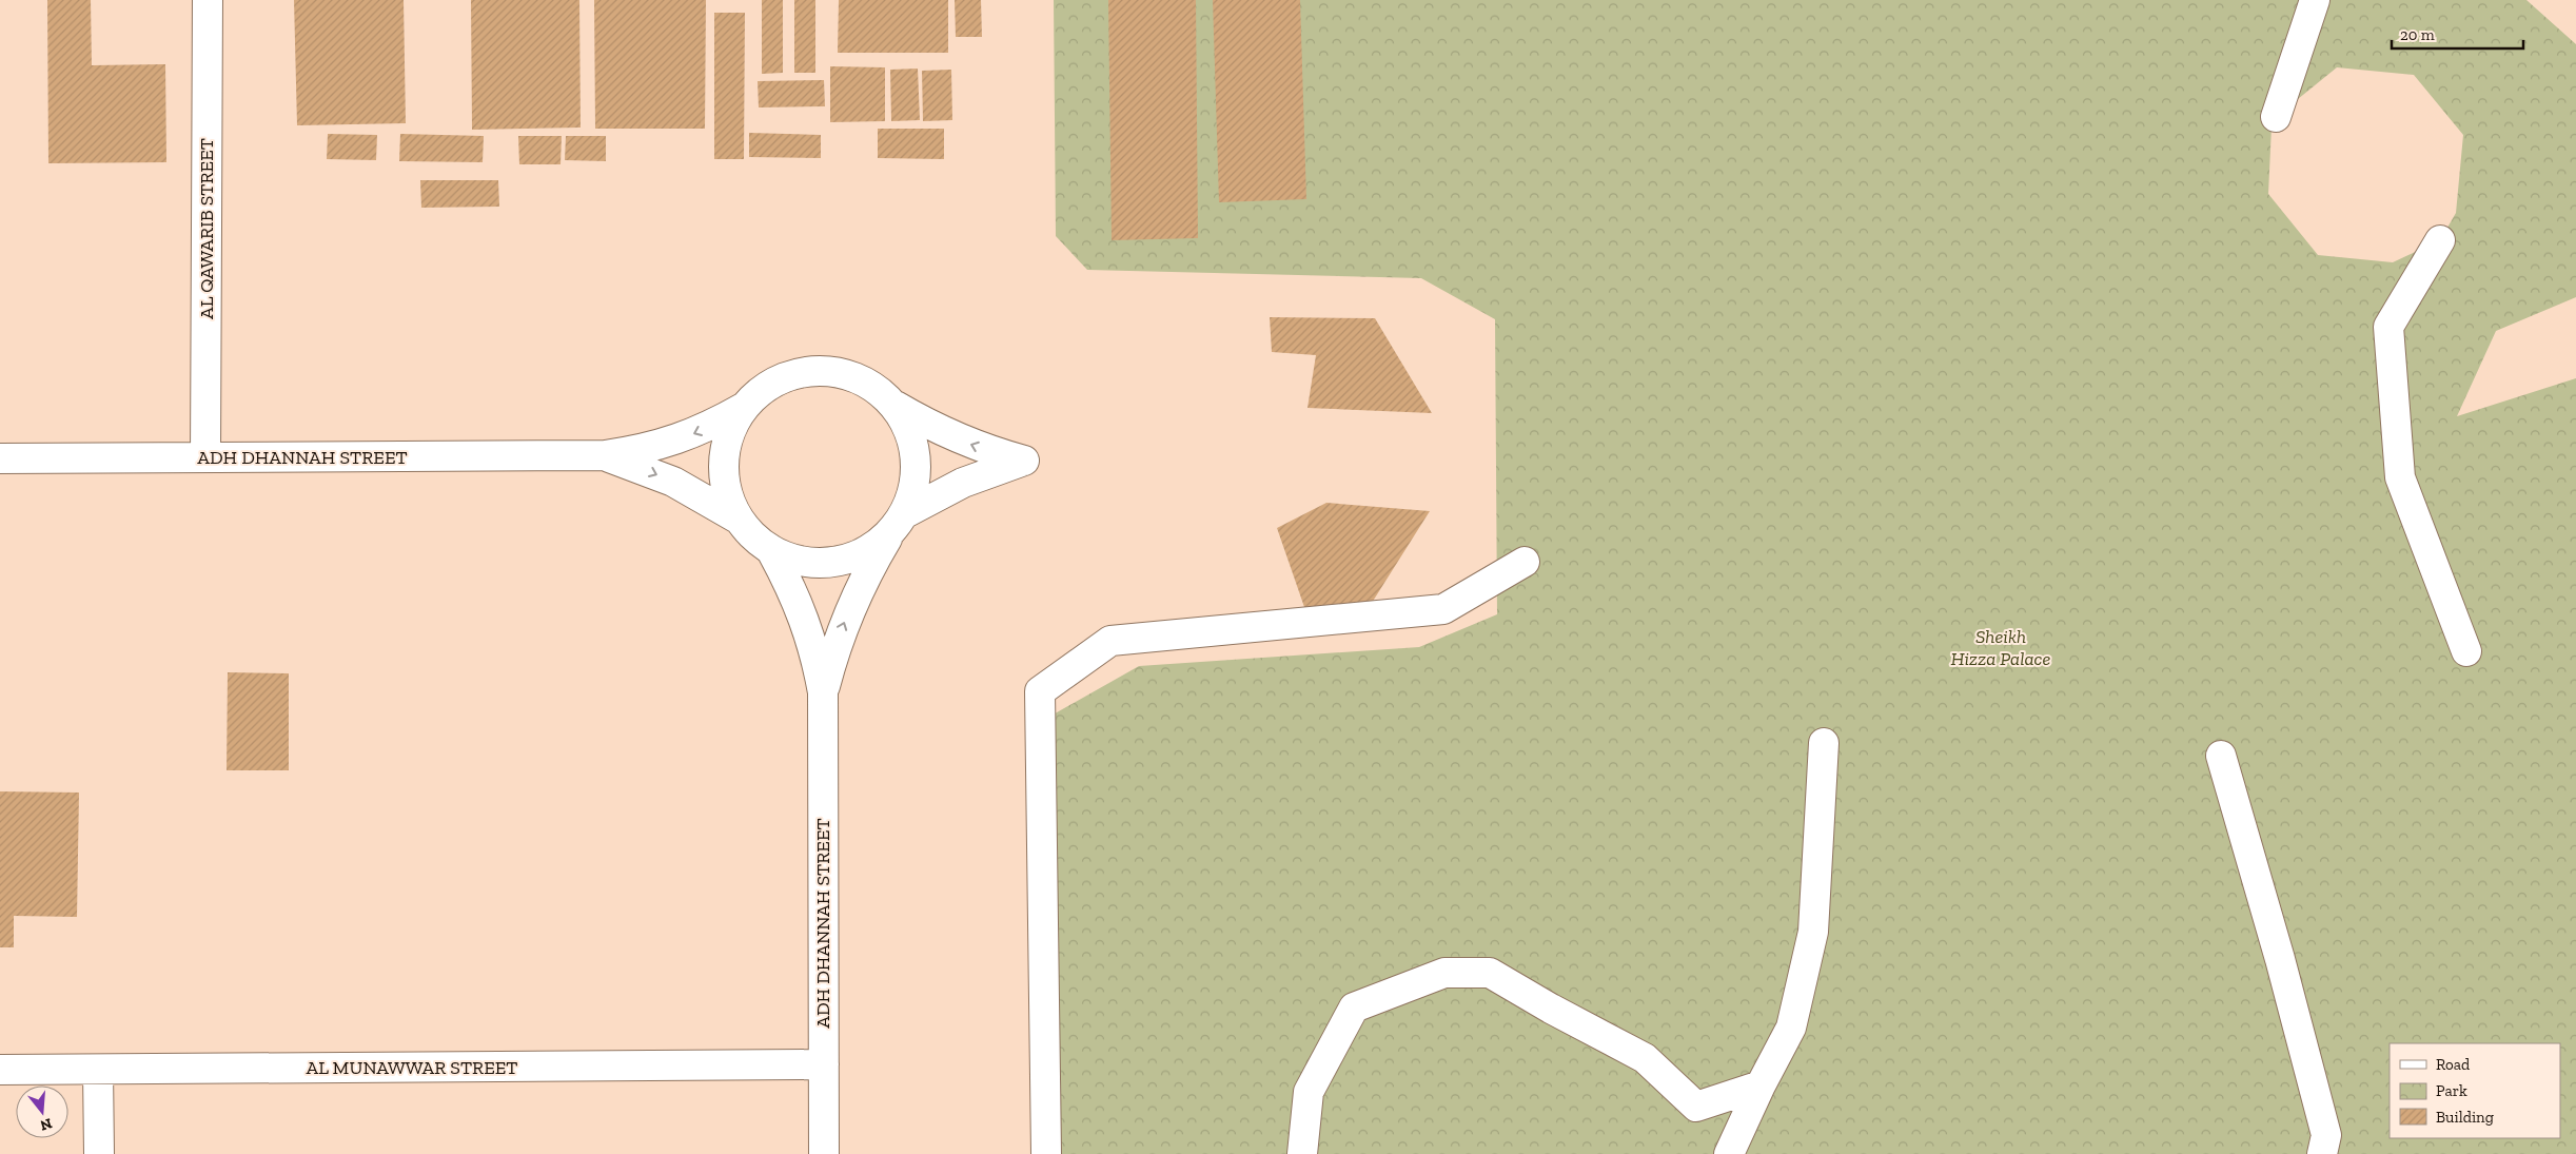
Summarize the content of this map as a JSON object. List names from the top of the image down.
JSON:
{
  "streets": {
    "street": ["AL QAWARIB STREET", "ADH DHANNAH STREET", "AL MUNAWWAR STREET"]
  },
  "crossings": [
    ["AL QAWARIB STREET", "ADH DHANNAH STREET"],
    ["ADH DHANNAH STREET", "AL MUNAWWAR STREET"]
  ],
  "parks": ["Sheikh Hizza Palace"],
  "legend": ["Road", "Park", "Building"],
  "scale_bar": "20 m",
  "north": "bottom"
}
